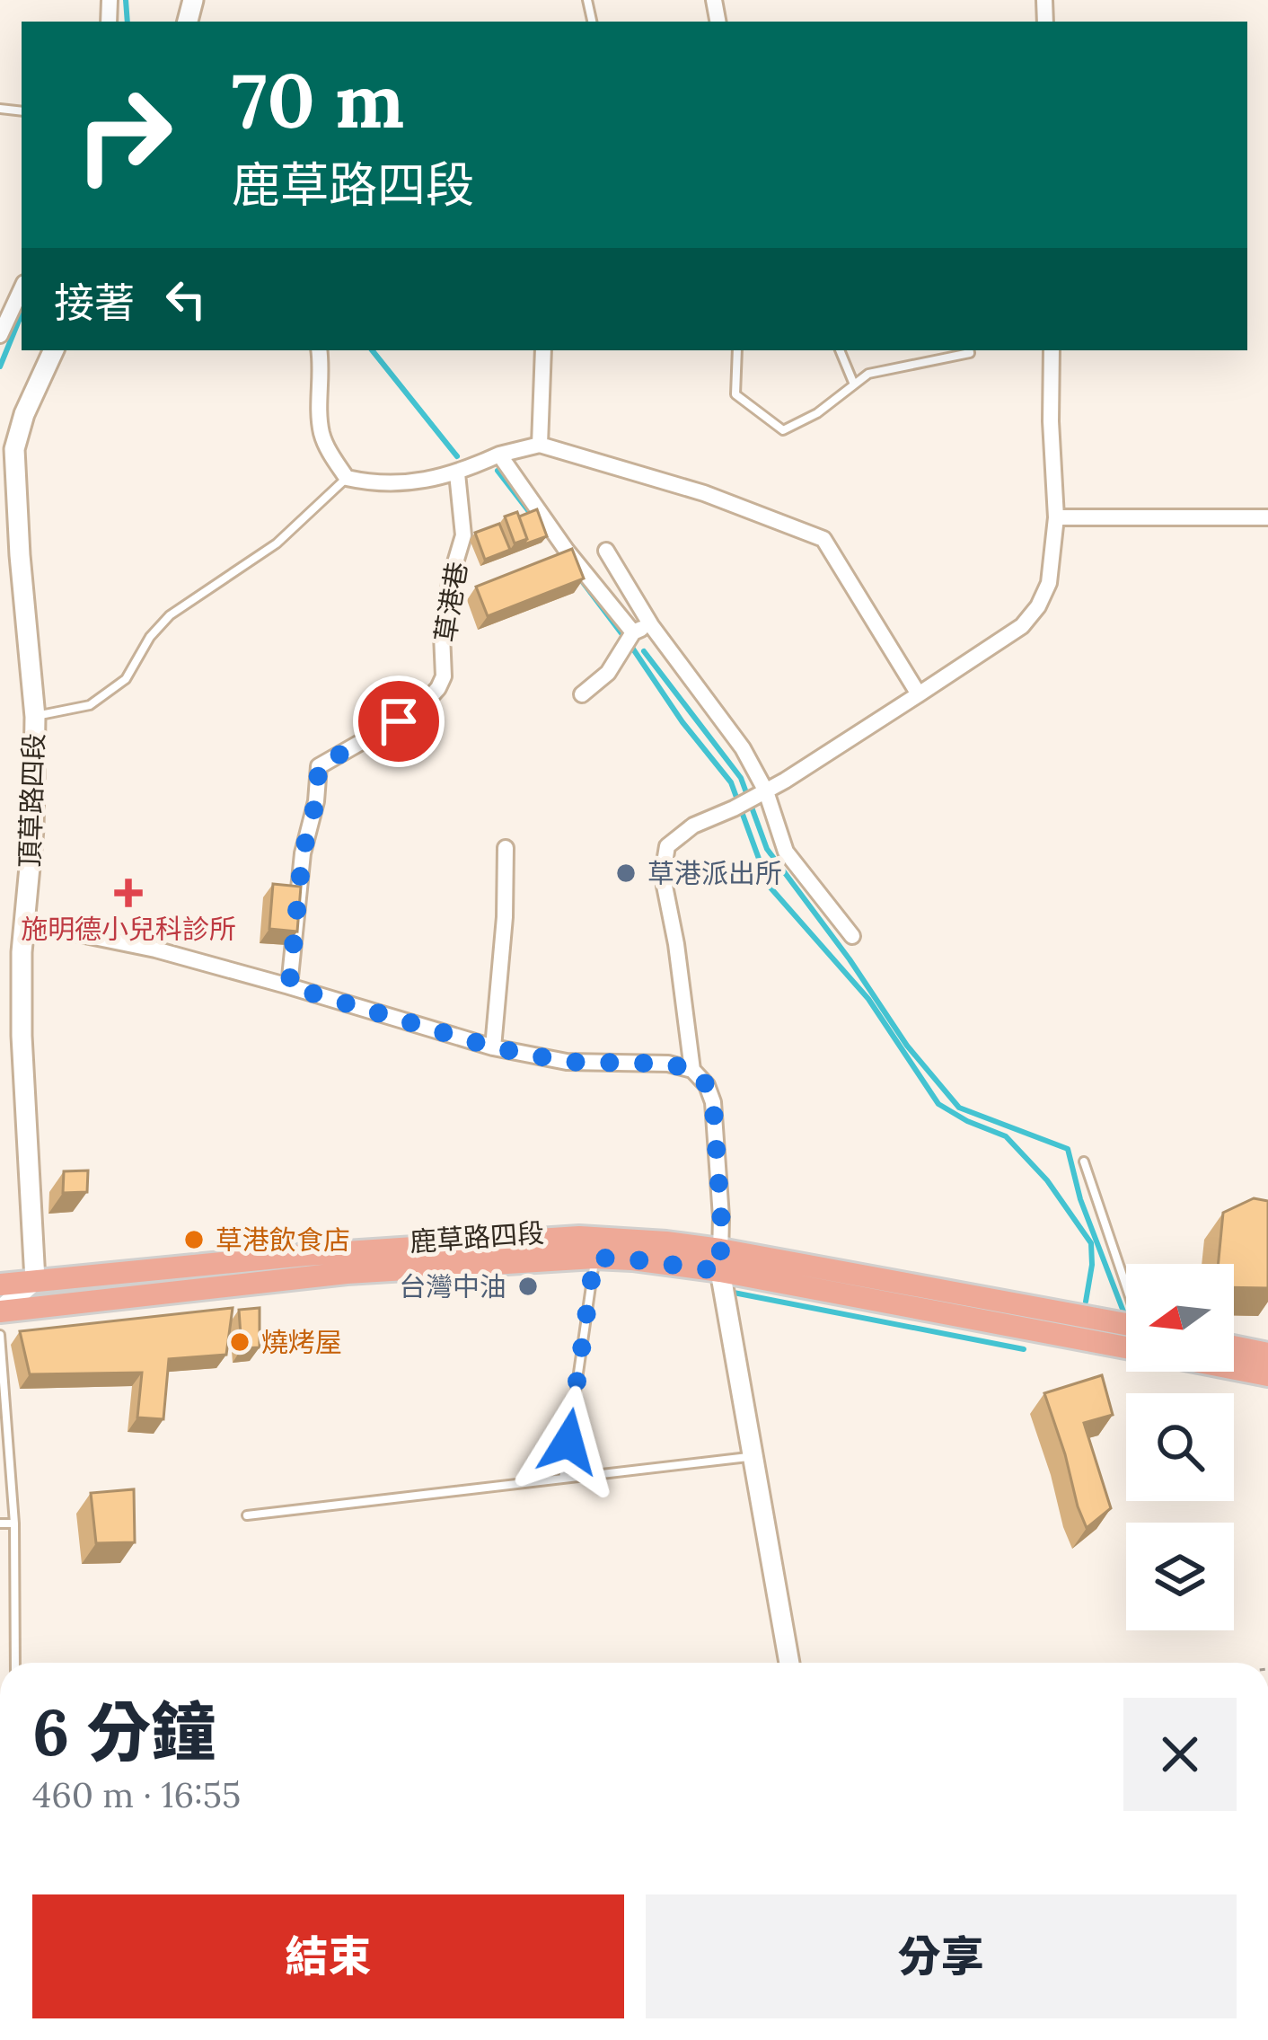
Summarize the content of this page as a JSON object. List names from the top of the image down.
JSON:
{
  "streets": {
    "main road": ["鹿草路四段"],
    "street": ["草港巷", "頂草路四段"]
  },
  "crossings": [
    ["頂草路四段", "鹿草路四段"]
  ],
  "places": {
    "other": [
      "草港派出所",
      "草港飲食店",
      "台灣中油",
      "燒烤屋"
    ],
    "health": ["施明德小兒科診所"]
  },
  "north": "left",
  "page": {
    "turn": ["70 m", "鹿草路四段"],
    "then": "接著",
    "heading": ["6 分鐘", "460 m · 16:55"],
    "buttons": ["結束", "分享"]
  }
}
